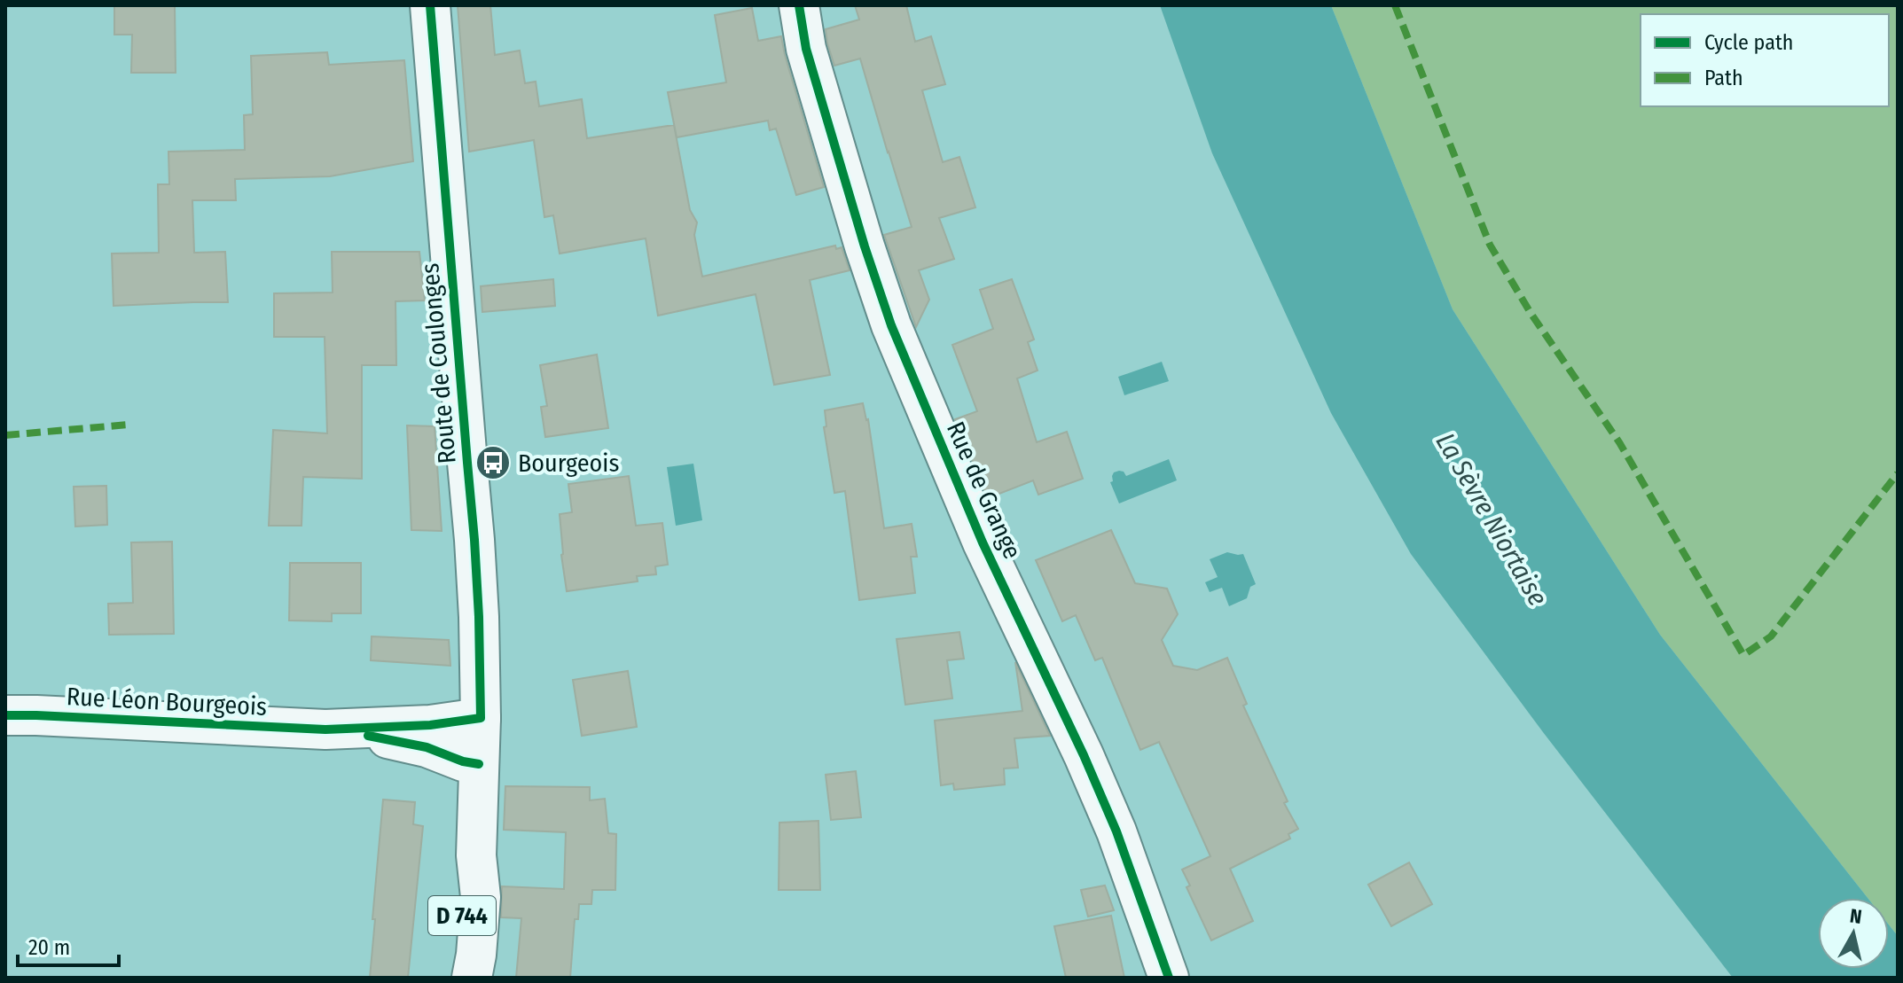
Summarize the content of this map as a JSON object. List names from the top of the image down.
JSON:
{
  "streets": {
    "street": [
      "Route de Coulonges",
      "Rue de Grange",
      "Rue Léon Bourgeois",
      "D 744"
    ]
  },
  "crossings": [
    ["Route de Coulonges", "Rue Léon Bourgeois"]
  ],
  "water": ["La Sèvre Niortaise"],
  "places": {
    "bus stop": ["Bourgeois"]
  },
  "legend": ["Cycle path", "Path"],
  "scale_bar": "20 m",
  "north": "top"
}
